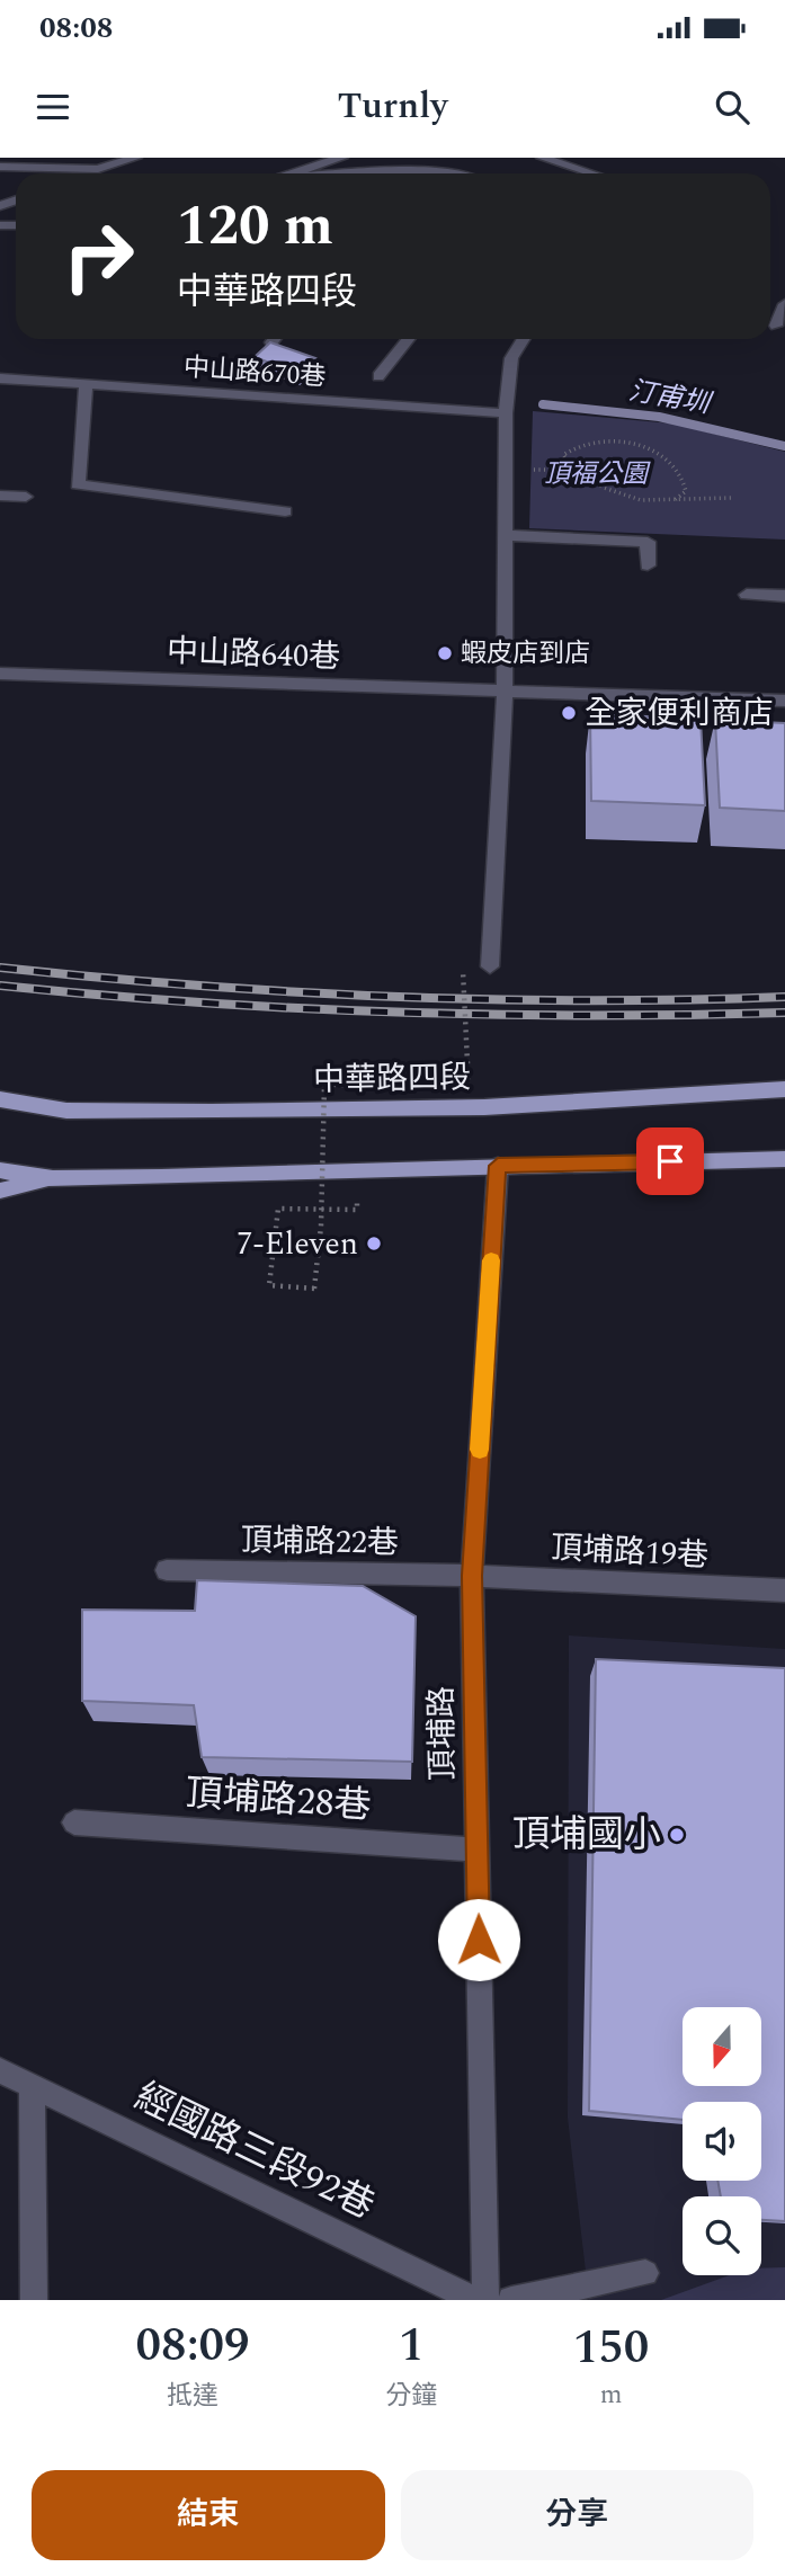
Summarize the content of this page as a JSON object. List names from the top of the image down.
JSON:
{
  "streets": {
    "main road": ["中華路四段"],
    "street": [
      "中山路670巷",
      "中山路640巷",
      "頂埔路22巷",
      "頂埔路19巷",
      "頂埔路",
      "頂埔路28巷",
      "經國路三段92巷"
    ]
  },
  "crossings": [
    ["頂埔路22巷", "頂埔路19巷"],
    ["頂埔路22巷", "頂埔路"],
    ["頂埔路19巷", "頂埔路"],
    ["頂埔路", "頂埔路28巷"]
  ],
  "water": ["汀甫圳"],
  "parks": ["頂福公園"],
  "places": [
    "蝦皮店到店",
    "全家便利商店",
    "7-Eleven",
    "頂埔國小"
  ],
  "north": "bottom",
  "page": {
    "status": "08:08",
    "header": "Turnly",
    "turn": ["120 m", "中華路四段"],
    "eta": [
      "08:09",
      "抵達",
      "1",
      "分鐘",
      "150",
      "m"
    ],
    "buttons": ["結束", "分享"]
  }
}
